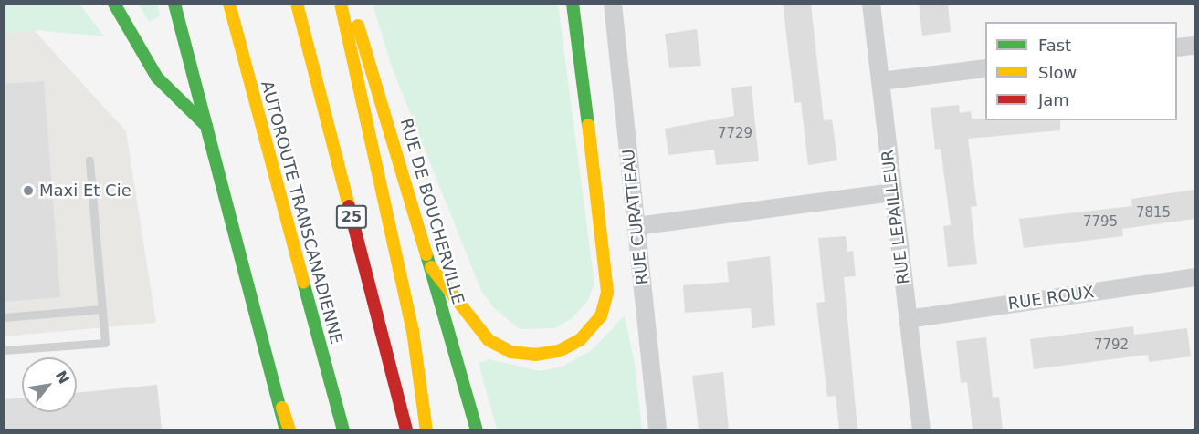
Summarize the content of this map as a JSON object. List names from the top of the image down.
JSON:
{
  "streets": {
    "main road": ["RUE DE BOUCHERVILLE", "AUTOROUTE TRANSCANADIENNE", "25"],
    "street": ["RUE CURATTEAU", "RUE LEPAILLEUR", "RUE ROUX"]
  },
  "crossings": [
    ["RUE LEPAILLEUR", "RUE ROUX"]
  ],
  "places": ["Maxi Et Cie"],
  "house_numbers": [
    "7729",
    "7815",
    "7795",
    "7792"
  ],
  "legend": ["Fast", "Slow", "Jam"],
  "north": "top right"
}
